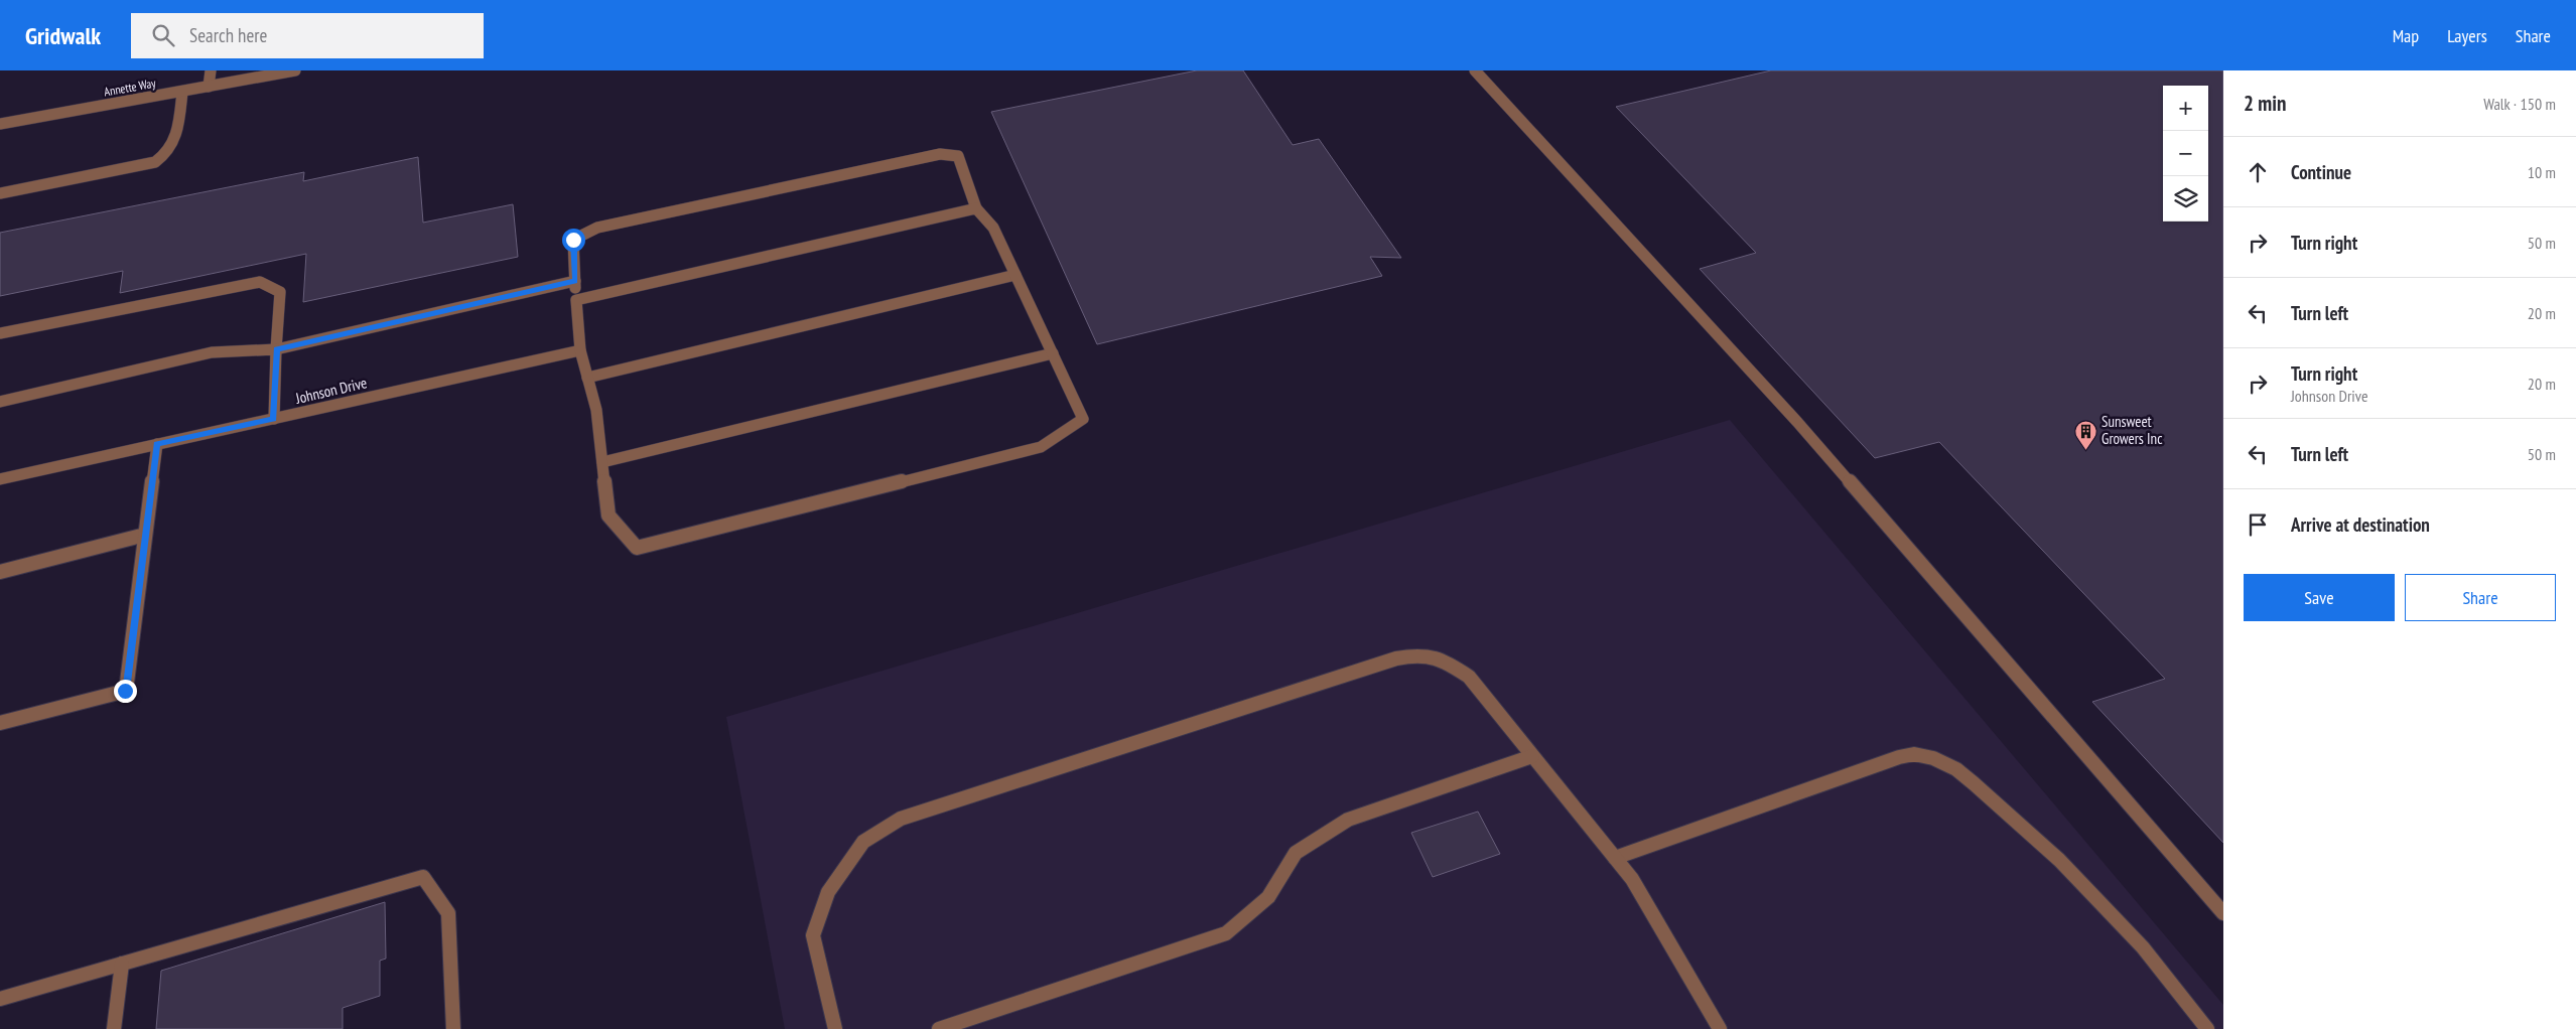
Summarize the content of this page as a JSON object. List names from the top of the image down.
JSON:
{
  "streets": {
    "street": ["Annette Way", "Johnson Drive"]
  },
  "places": {
    "building": ["Sunsweet Growers Inc"]
  },
  "page": {
    "header": "Gridwalk",
    "search": "Search here",
    "nav": ["Map", "Layers", "Share"],
    "heading": ["2 min", "Walk · 150 m"],
    "map_buttons": ["+", "−"],
    "list": [
      ["Continue", "10 m"],
      ["Turn right", "50 m"],
      ["Turn left", "20 m"],
      ["Turn right", "Johnson Drive", "20 m"],
      ["Turn left", "50 m"],
      "Arrive at destination"
    ],
    "buttons": ["Save", "Share"]
  }
}
